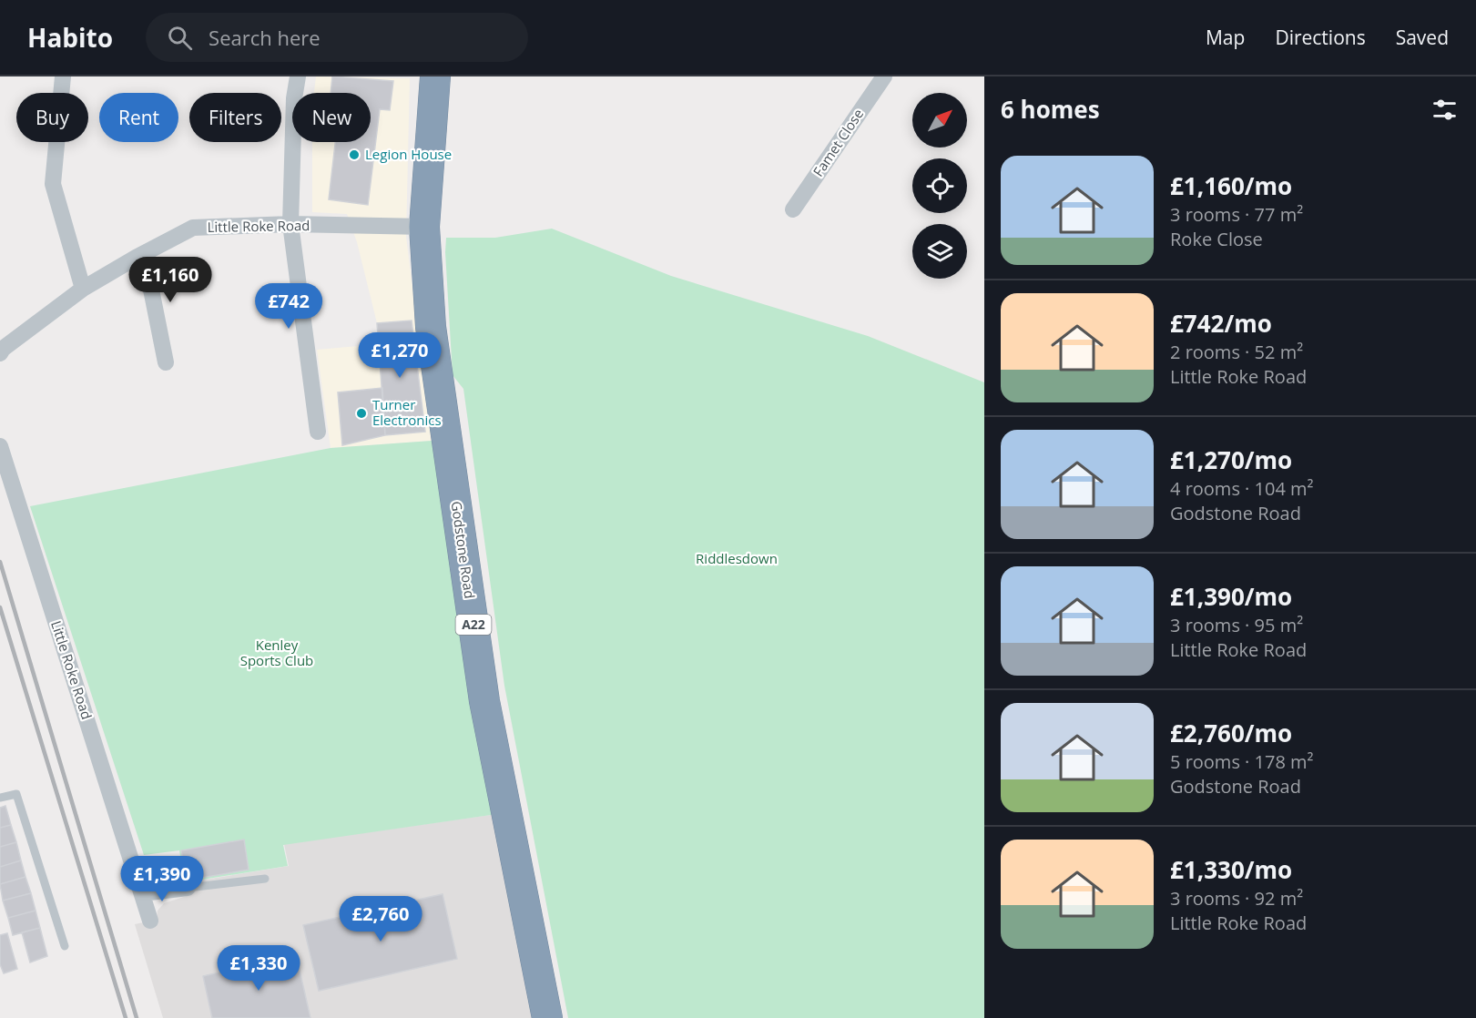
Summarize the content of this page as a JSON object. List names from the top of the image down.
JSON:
{
  "streets": {
    "highway": ["Godstone Road", "A22"],
    "street": ["Famet Close", "Little Roke Road"]
  },
  "crossings": [
    ["Little Roke Road", "Godstone Road"]
  ],
  "parks": ["Riddlesdown", "Kenley Sports Club"],
  "places": ["Legion House", "Turner Electronics"],
  "north": "top right",
  "page": {
    "header": "Habito",
    "search": "Search here",
    "nav": ["Map", "Directions", "Saved"],
    "heading": "6 homes",
    "chip": [
      "Buy",
      "Rent",
      "Filters",
      "New"
    ],
    "list": [
      {
        "name": "£1,160/mo",
        "note": "3 rooms · 77 m² · Roke Close"
      },
      {
        "name": "£742/mo",
        "note": "2 rooms · 52 m² · Little Roke Road"
      },
      {
        "name": "£1,270/mo",
        "note": "4 rooms · 104 m² · Godstone Road"
      },
      {
        "name": "£1,390/mo",
        "note": "3 rooms · 95 m² · Little Roke Road"
      },
      {
        "name": "£2,760/mo",
        "note": "5 rooms · 178 m² · Godstone Road"
      },
      {
        "name": "£1,330/mo",
        "note": "3 rooms · 92 m² · Little Roke Road"
      }
    ],
    "price": [
      "£1,160",
      "£742",
      "£1,270",
      "£1,390",
      "£2,760",
      "£1,330"
    ]
  }
}
